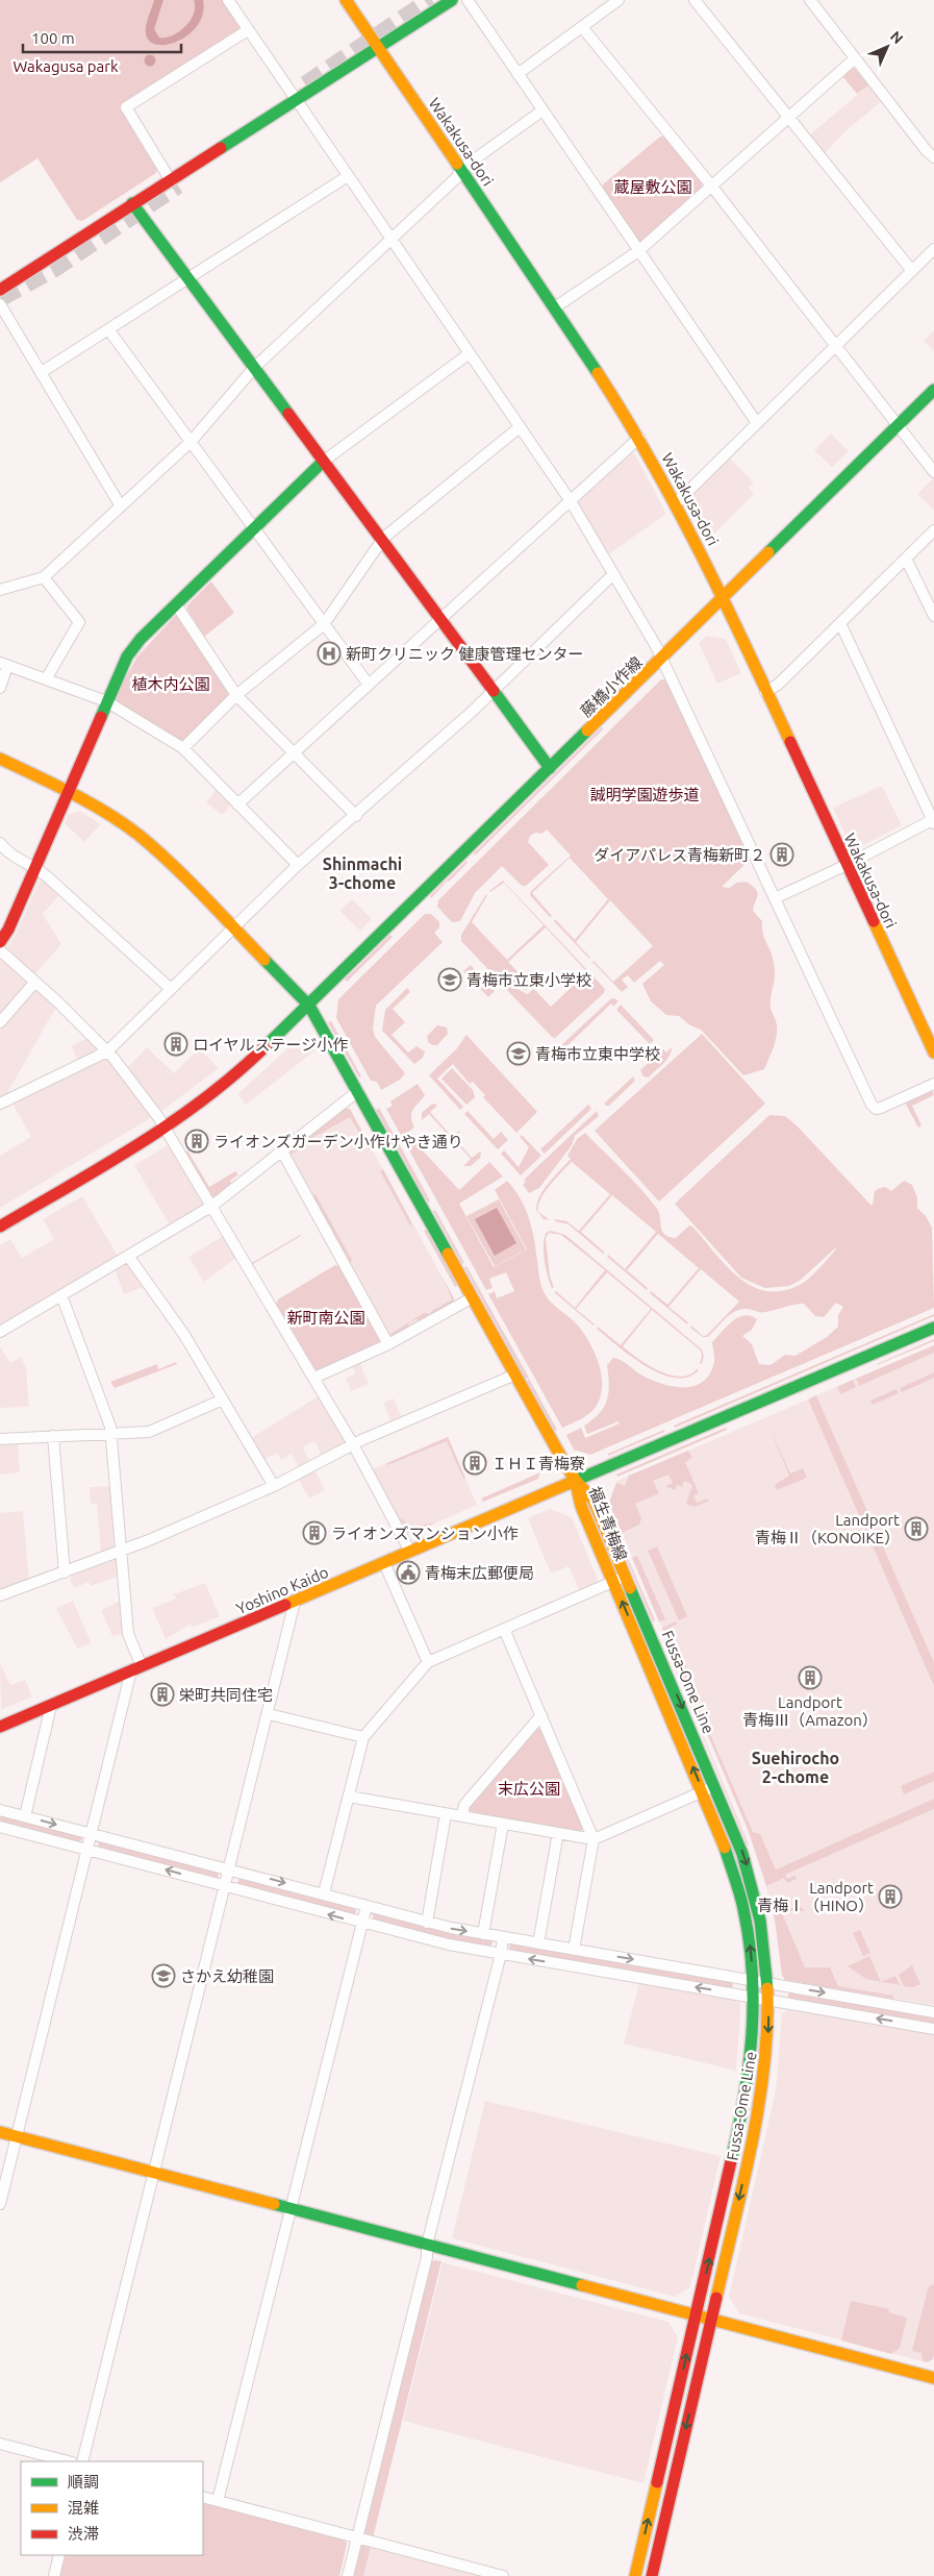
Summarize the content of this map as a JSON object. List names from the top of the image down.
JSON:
{
  "streets": {
    "street": [
      "Wakakusa-dori",
      "藤橋小作線",
      "福生青梅線",
      "Yoshino Kaido",
      "Fussa-Ome Line"
    ]
  },
  "crossings": [
    ["Wakakusa-dori", "藤橋小作線"],
    ["福生青梅線", "Yoshino Kaido"],
    ["福生青梅線", "Fussa-Ome Line"]
  ],
  "districts": ["Shinmachi 3-chome", "Suehirocho 2-chome"],
  "parks": [
    "Wakagusa park",
    "蔵屋敷公園",
    "植木内公園",
    "誠明学園遊歩道",
    "新町南公園",
    "末広公園"
  ],
  "places": {
    "hospital": ["新町クリニック 健康管理センター"],
    "building": [
      "ダイアパレス青梅新町２",
      "ロイヤルステージ小作",
      "ライオンズガーデン小作けやき通り",
      "ＩＨＩ青梅寮",
      "Landport 青梅Ⅱ（KONOIKE）",
      "ライオンズマンション小作",
      "Landport 青梅Ⅲ（Amazon）",
      "栄町共同住宅",
      "Landport 青梅Ⅰ（HINO）"
    ],
    "school or university": ["青梅市立東小学校", "青梅市立東中学校", "さかえ幼稚園"],
    "public building": ["青梅末広郵便局"]
  },
  "legend": ["順調", "混雑", "渋滞"],
  "scale_bar": "100 m",
  "north": "top right"
}
